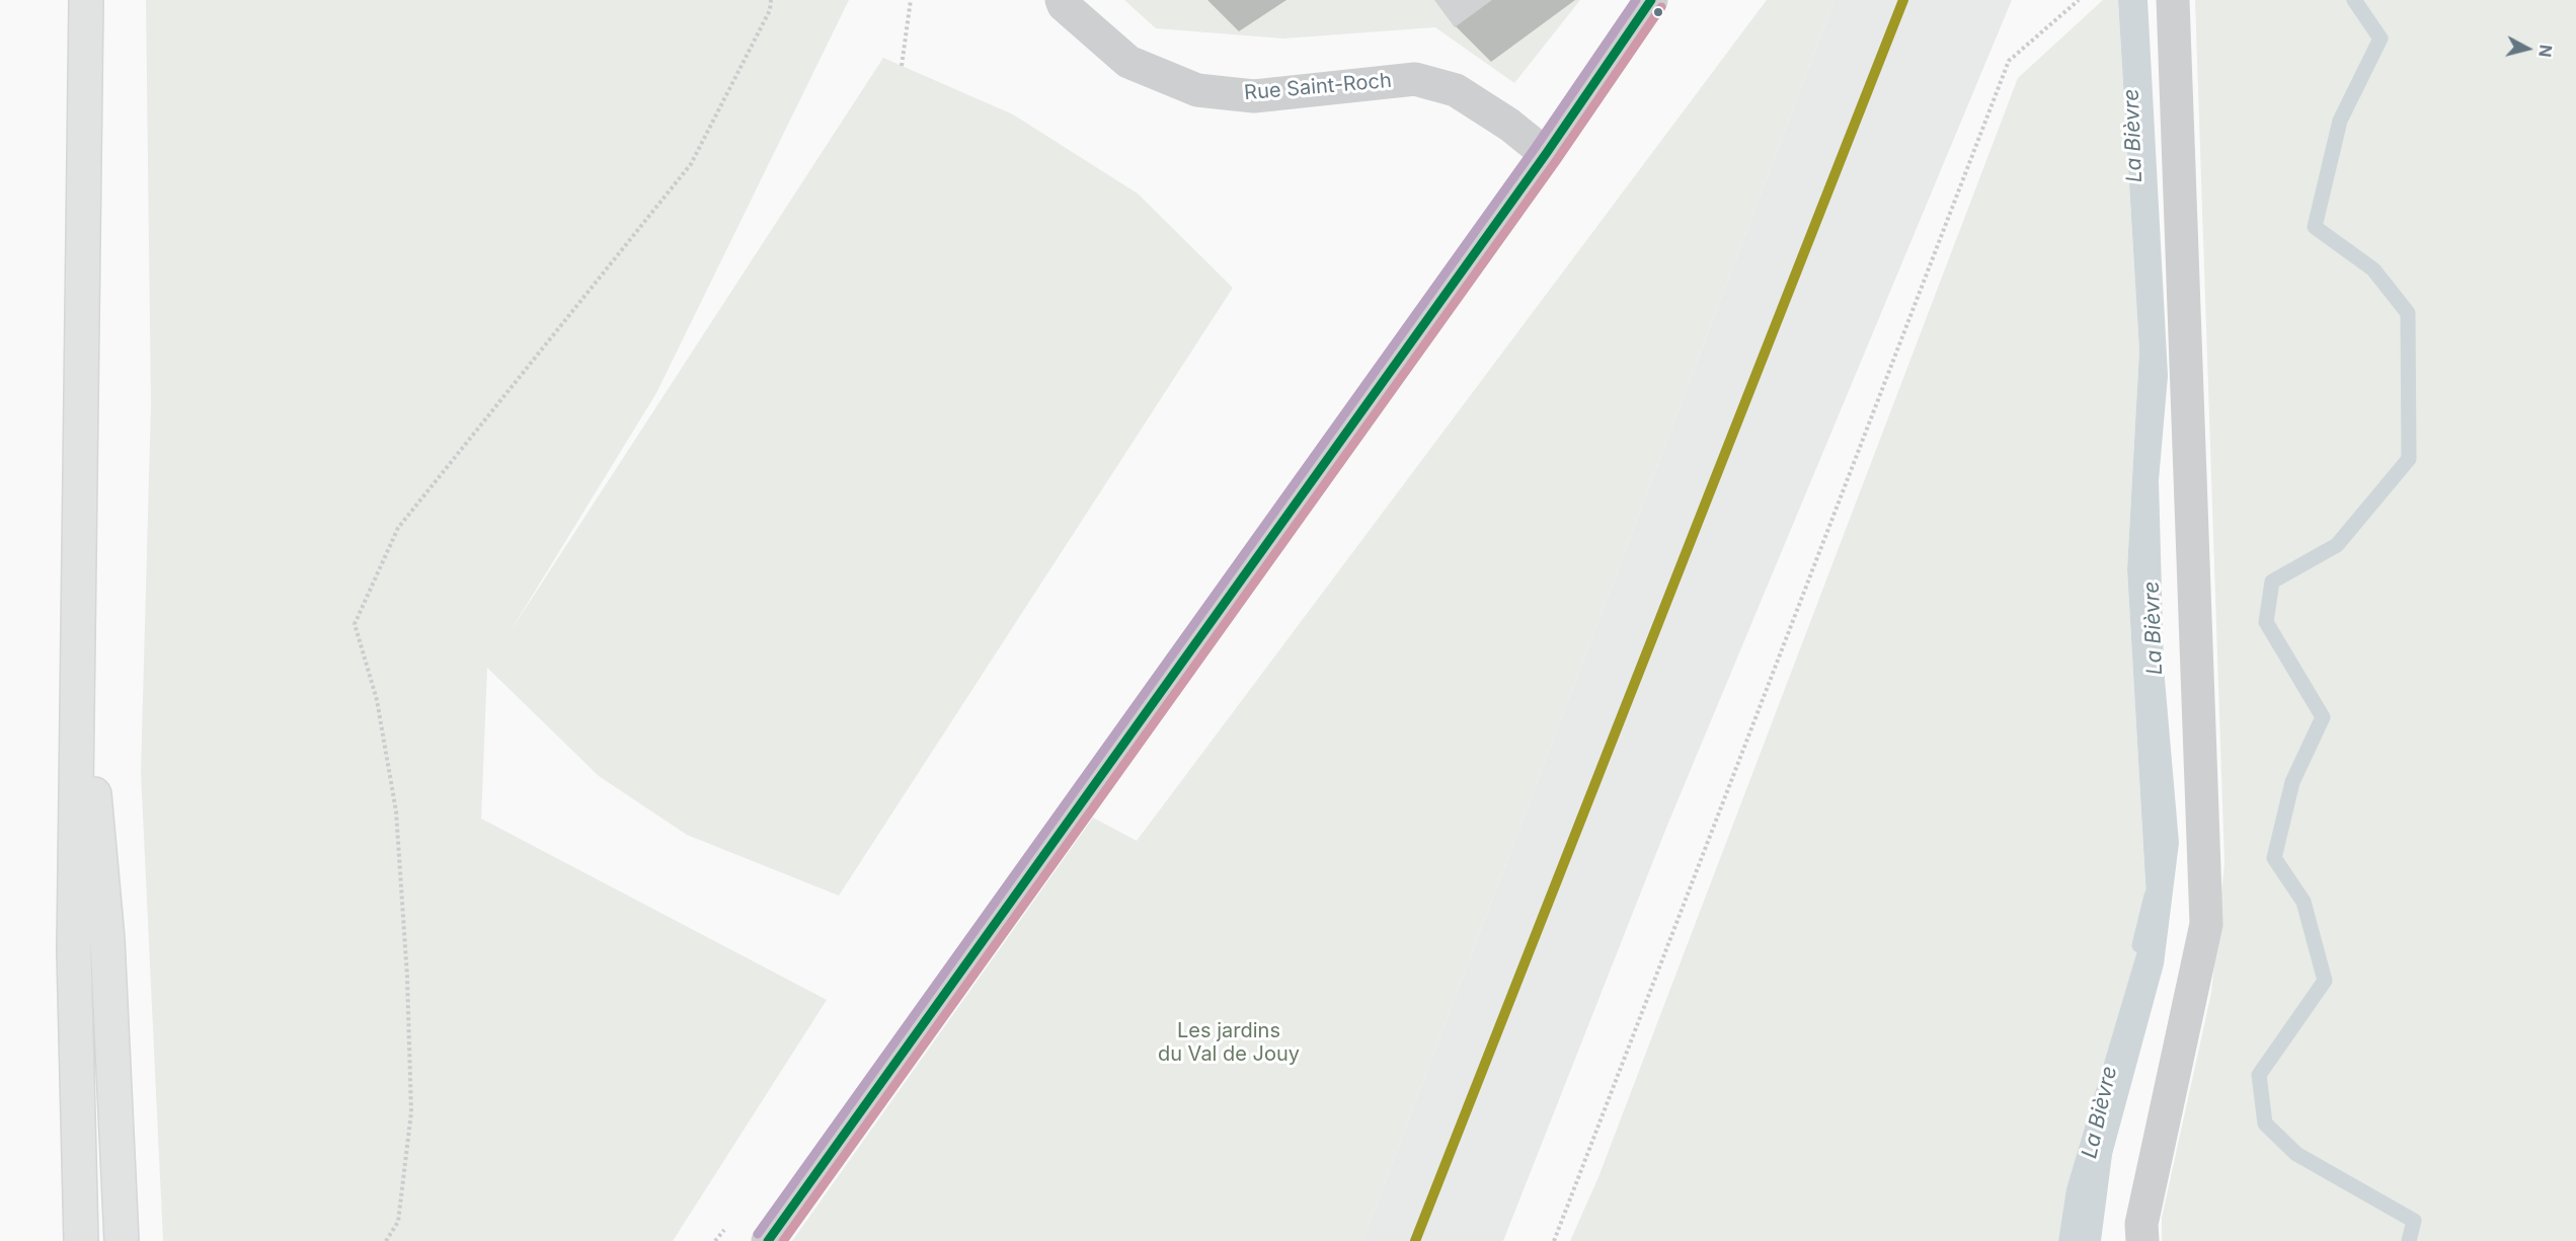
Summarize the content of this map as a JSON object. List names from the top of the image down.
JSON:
{
  "streets": {
    "street": ["Rue Saint-Roch"]
  },
  "water": ["La Bièvre"],
  "parks": ["Les jardins du Val de Jouy"],
  "north": "right"
}
